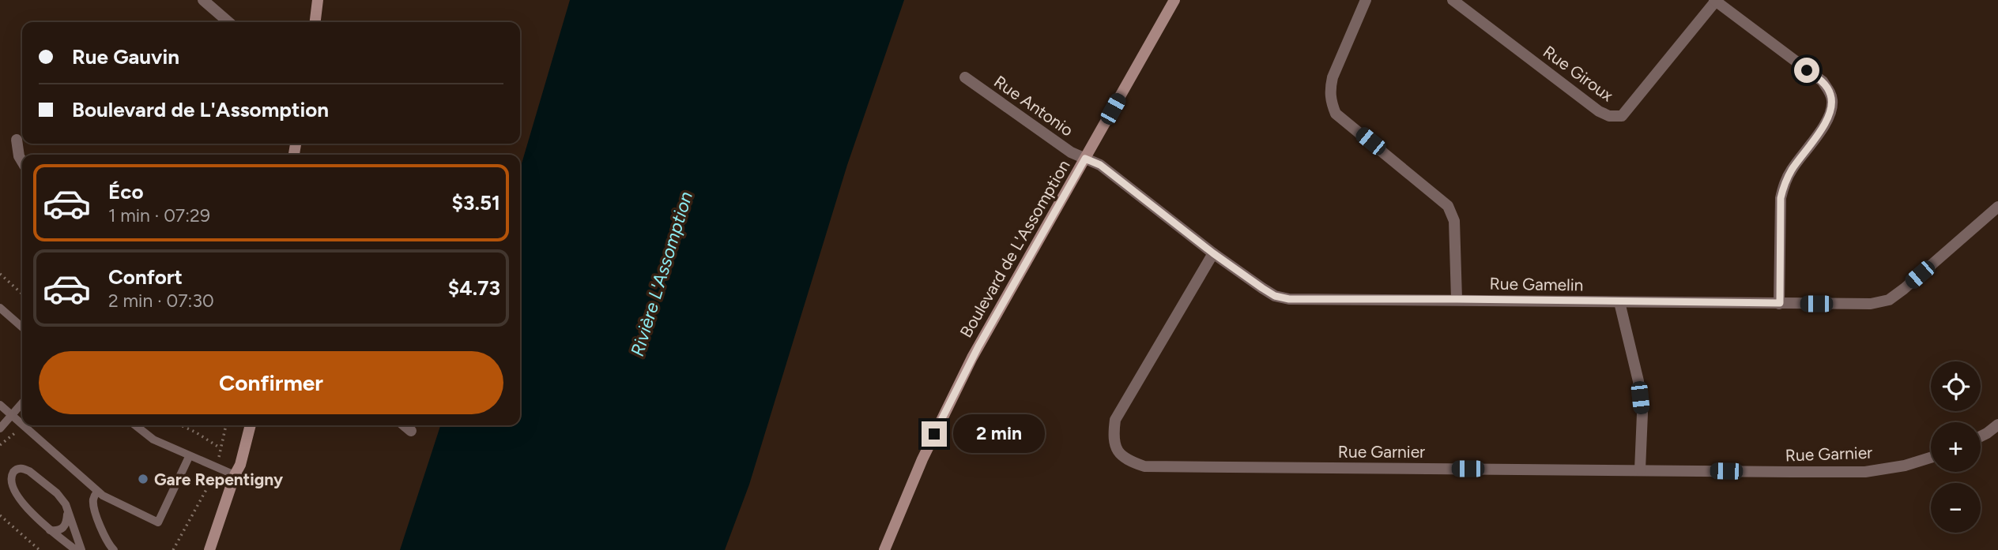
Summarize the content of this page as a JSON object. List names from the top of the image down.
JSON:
{
  "streets": {
    "street": [
      "Rue Giroux",
      "Rue Antonio",
      "Boulevard de L'Assomption",
      "Rue Gamelin",
      "Rue Garnier"
    ]
  },
  "crossings": [
    ["Rue Antonio", "Boulevard de L'Assomption"],
    ["Rue Antonio", "Rue Gamelin"],
    ["Boulevard de L'Assomption", "Rue Gamelin"],
    ["Rue Gamelin", "Rue Garnier"]
  ],
  "water": ["Rivière L'Assomption"],
  "places": ["Gare Repentigny"],
  "page": {
    "banner": ["Rue Gauvin", "Boulevard de L'Assomption"],
    "list": [
      {
        "name": "Éco",
        "note": "1 min · 07:29",
        "value": "$3.51"
      },
      {
        "name": "Confort",
        "note": "2 min · 07:30",
        "value": "$4.73"
      }
    ],
    "buttons": "Confirmer",
    "map_buttons": ["+", "−"],
    "bubble": "2 min"
  }
}
